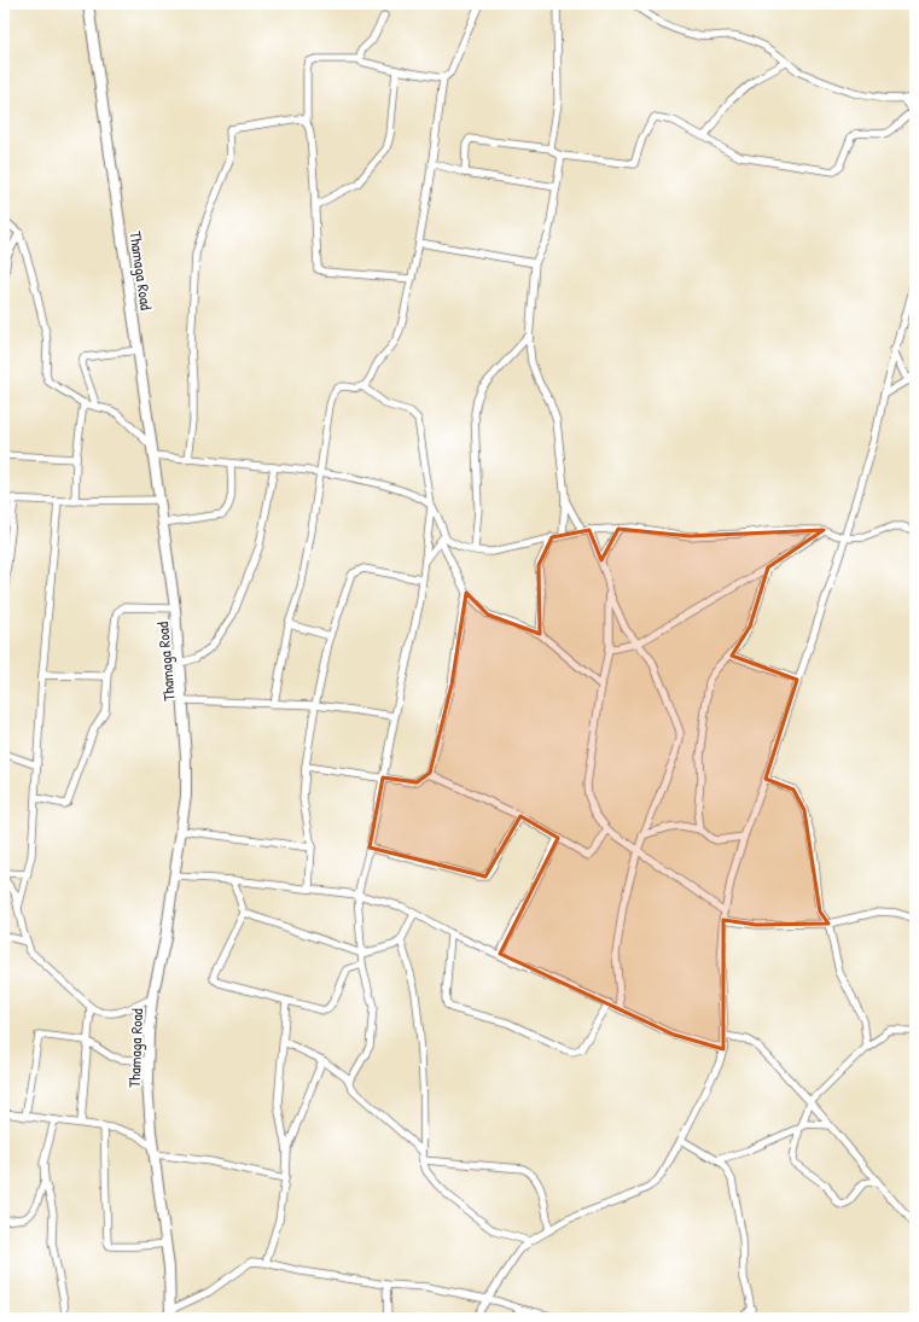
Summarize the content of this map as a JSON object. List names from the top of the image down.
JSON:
{
  "streets": {
    "main road": ["Thamaga Road"]
  }
}
